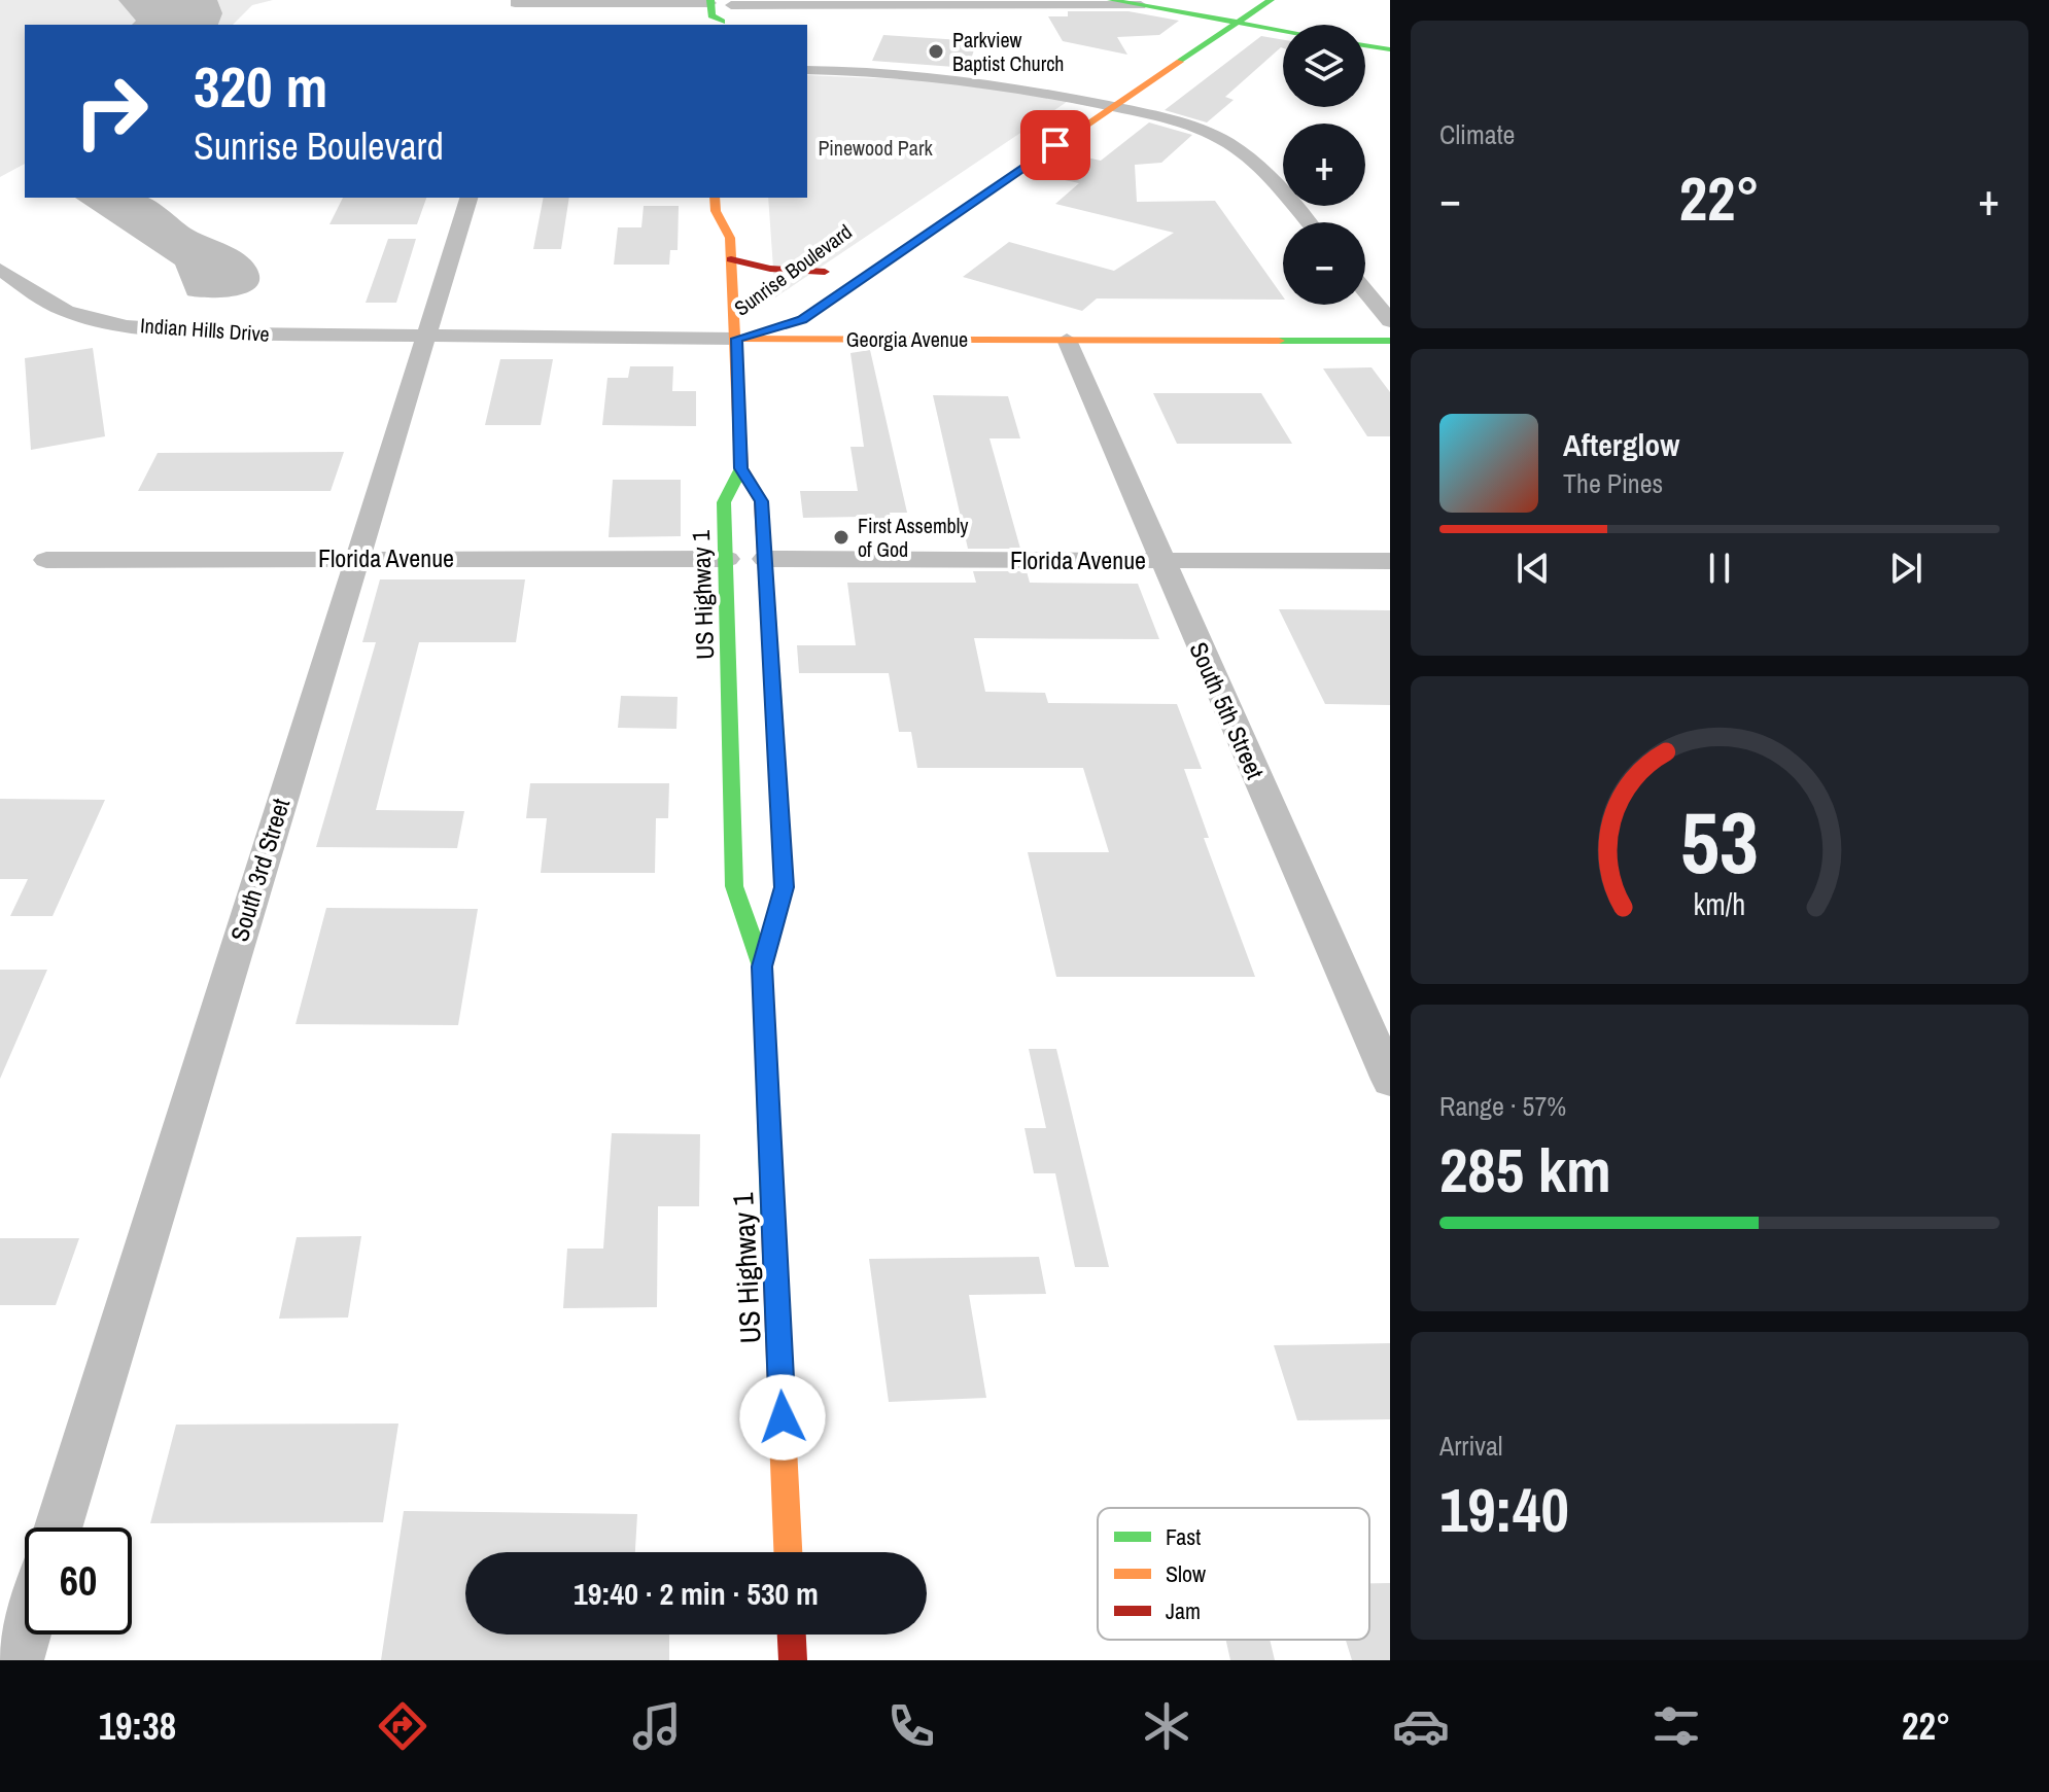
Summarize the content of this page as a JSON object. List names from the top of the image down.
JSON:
{
  "streets": {
    "main road": ["Sunrise Boulevard", "Georgia Avenue", "US Highway 1"],
    "street": [
      "Indian Hills Drive",
      "Florida Avenue",
      "South 5th Street",
      "South 3rd Street"
    ]
  },
  "crossings": [
    ["Sunrise Boulevard", "Georgia Avenue"],
    ["Sunrise Boulevard", "US Highway 1"],
    ["Indian Hills Drive", "Georgia Avenue"],
    ["Indian Hills Drive", "South 3rd Street"],
    ["Georgia Avenue", "US Highway 1"],
    ["Georgia Avenue", "South 5th Street"],
    ["Georgia Avenue", "South 3rd Street"],
    ["Florida Avenue", "US Highway 1"],
    ["Florida Avenue", "South 5th Street"],
    ["Florida Avenue", "South 3rd Street"]
  ],
  "parks": ["Pinewood Park"],
  "places": ["Parkview Baptist Church", "First Assembly of God"],
  "legend": ["Fast", "Slow", "Jam"],
  "page": {
    "tile": [
      "Climate",
      ["Range · 57%", "285 km"],
      ["Arrival", "19:40"]
    ],
    "map_buttons": ["+", "−"],
    "turn": ["320 m", "Sunrise Boulevard"],
    "heat": ["−", "22°", "+"],
    "song": ["Afterglow", "The Pines"],
    "limit": "60",
    "trip": "19:40 · 2 min · 530 m",
    "tabs": ["19:38", "22°"],
    "gauge": ["53", "km/h"]
  }
}
